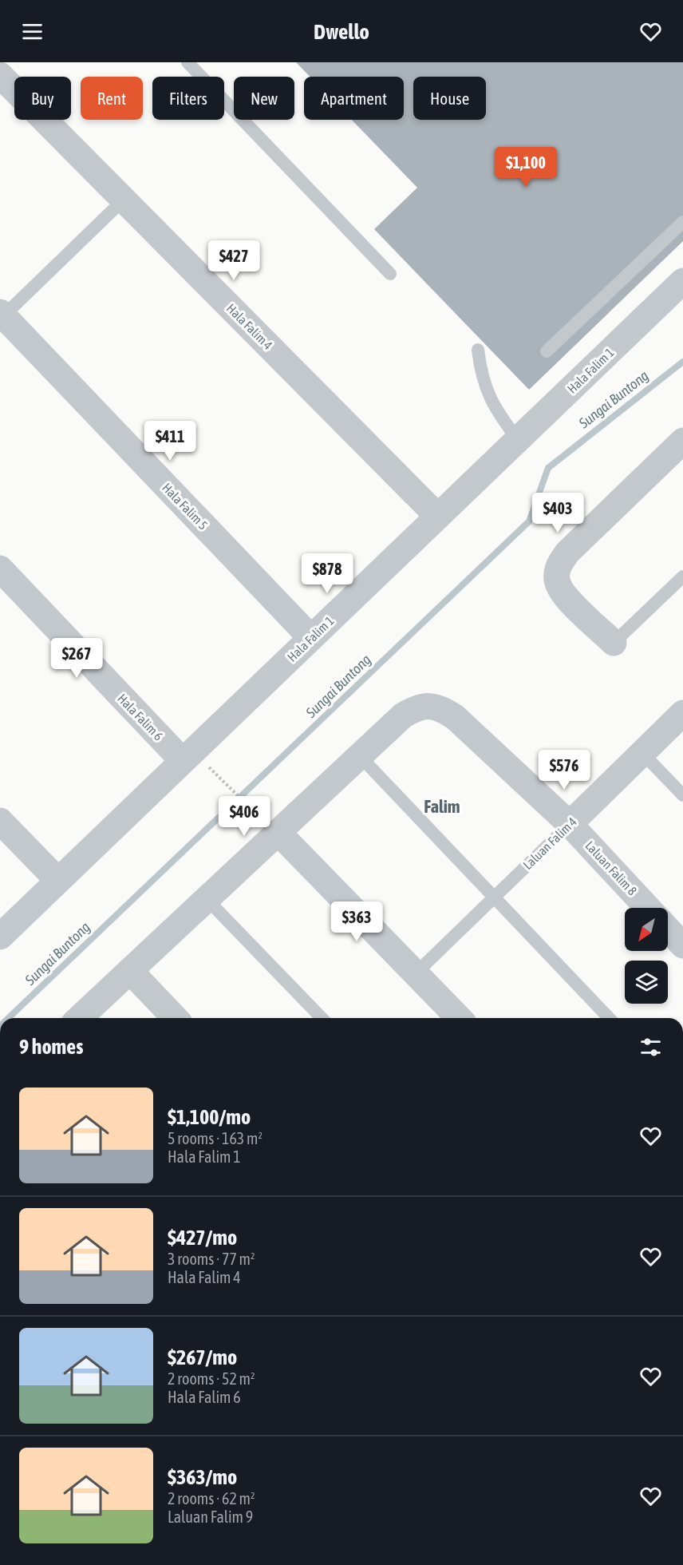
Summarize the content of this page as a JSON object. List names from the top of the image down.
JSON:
{
  "streets": {
    "street": [
      "Hala Falim 4",
      "Hala Falim 1",
      "Hala Falim 5",
      "Hala Falim 6",
      "Laluan Falim 4",
      "Laluan Falim 8"
    ]
  },
  "crossings": [
    ["Hala Falim 4", "Hala Falim 1"],
    ["Hala Falim 1", "Hala Falim 5"],
    ["Hala Falim 1", "Hala Falim 6"],
    ["Laluan Falim 4", "Laluan Falim 8"]
  ],
  "districts": ["Falim"],
  "water": ["Sungai Buntong"],
  "north": "bottom left",
  "page": {
    "header": "Dwello",
    "chip": [
      "Buy",
      "Rent",
      "Filters",
      "New",
      "Apartment",
      "House"
    ],
    "price": [
      "$1,100",
      "$427",
      "$411",
      "$403",
      "$878",
      "$267",
      "$576",
      "$406",
      "$363"
    ],
    "heading": "9 homes",
    "list": [
      {
        "name": "$1,100/mo",
        "note": "5 rooms · 163 m² · Hala Falim 1"
      },
      {
        "name": "$427/mo",
        "note": "3 rooms · 77 m² · Hala Falim 4"
      },
      {
        "name": "$267/mo",
        "note": "2 rooms · 52 m² · Hala Falim 6"
      },
      {
        "name": "$363/mo",
        "note": "2 rooms · 62 m² · Laluan Falim 9"
      }
    ]
  }
}
